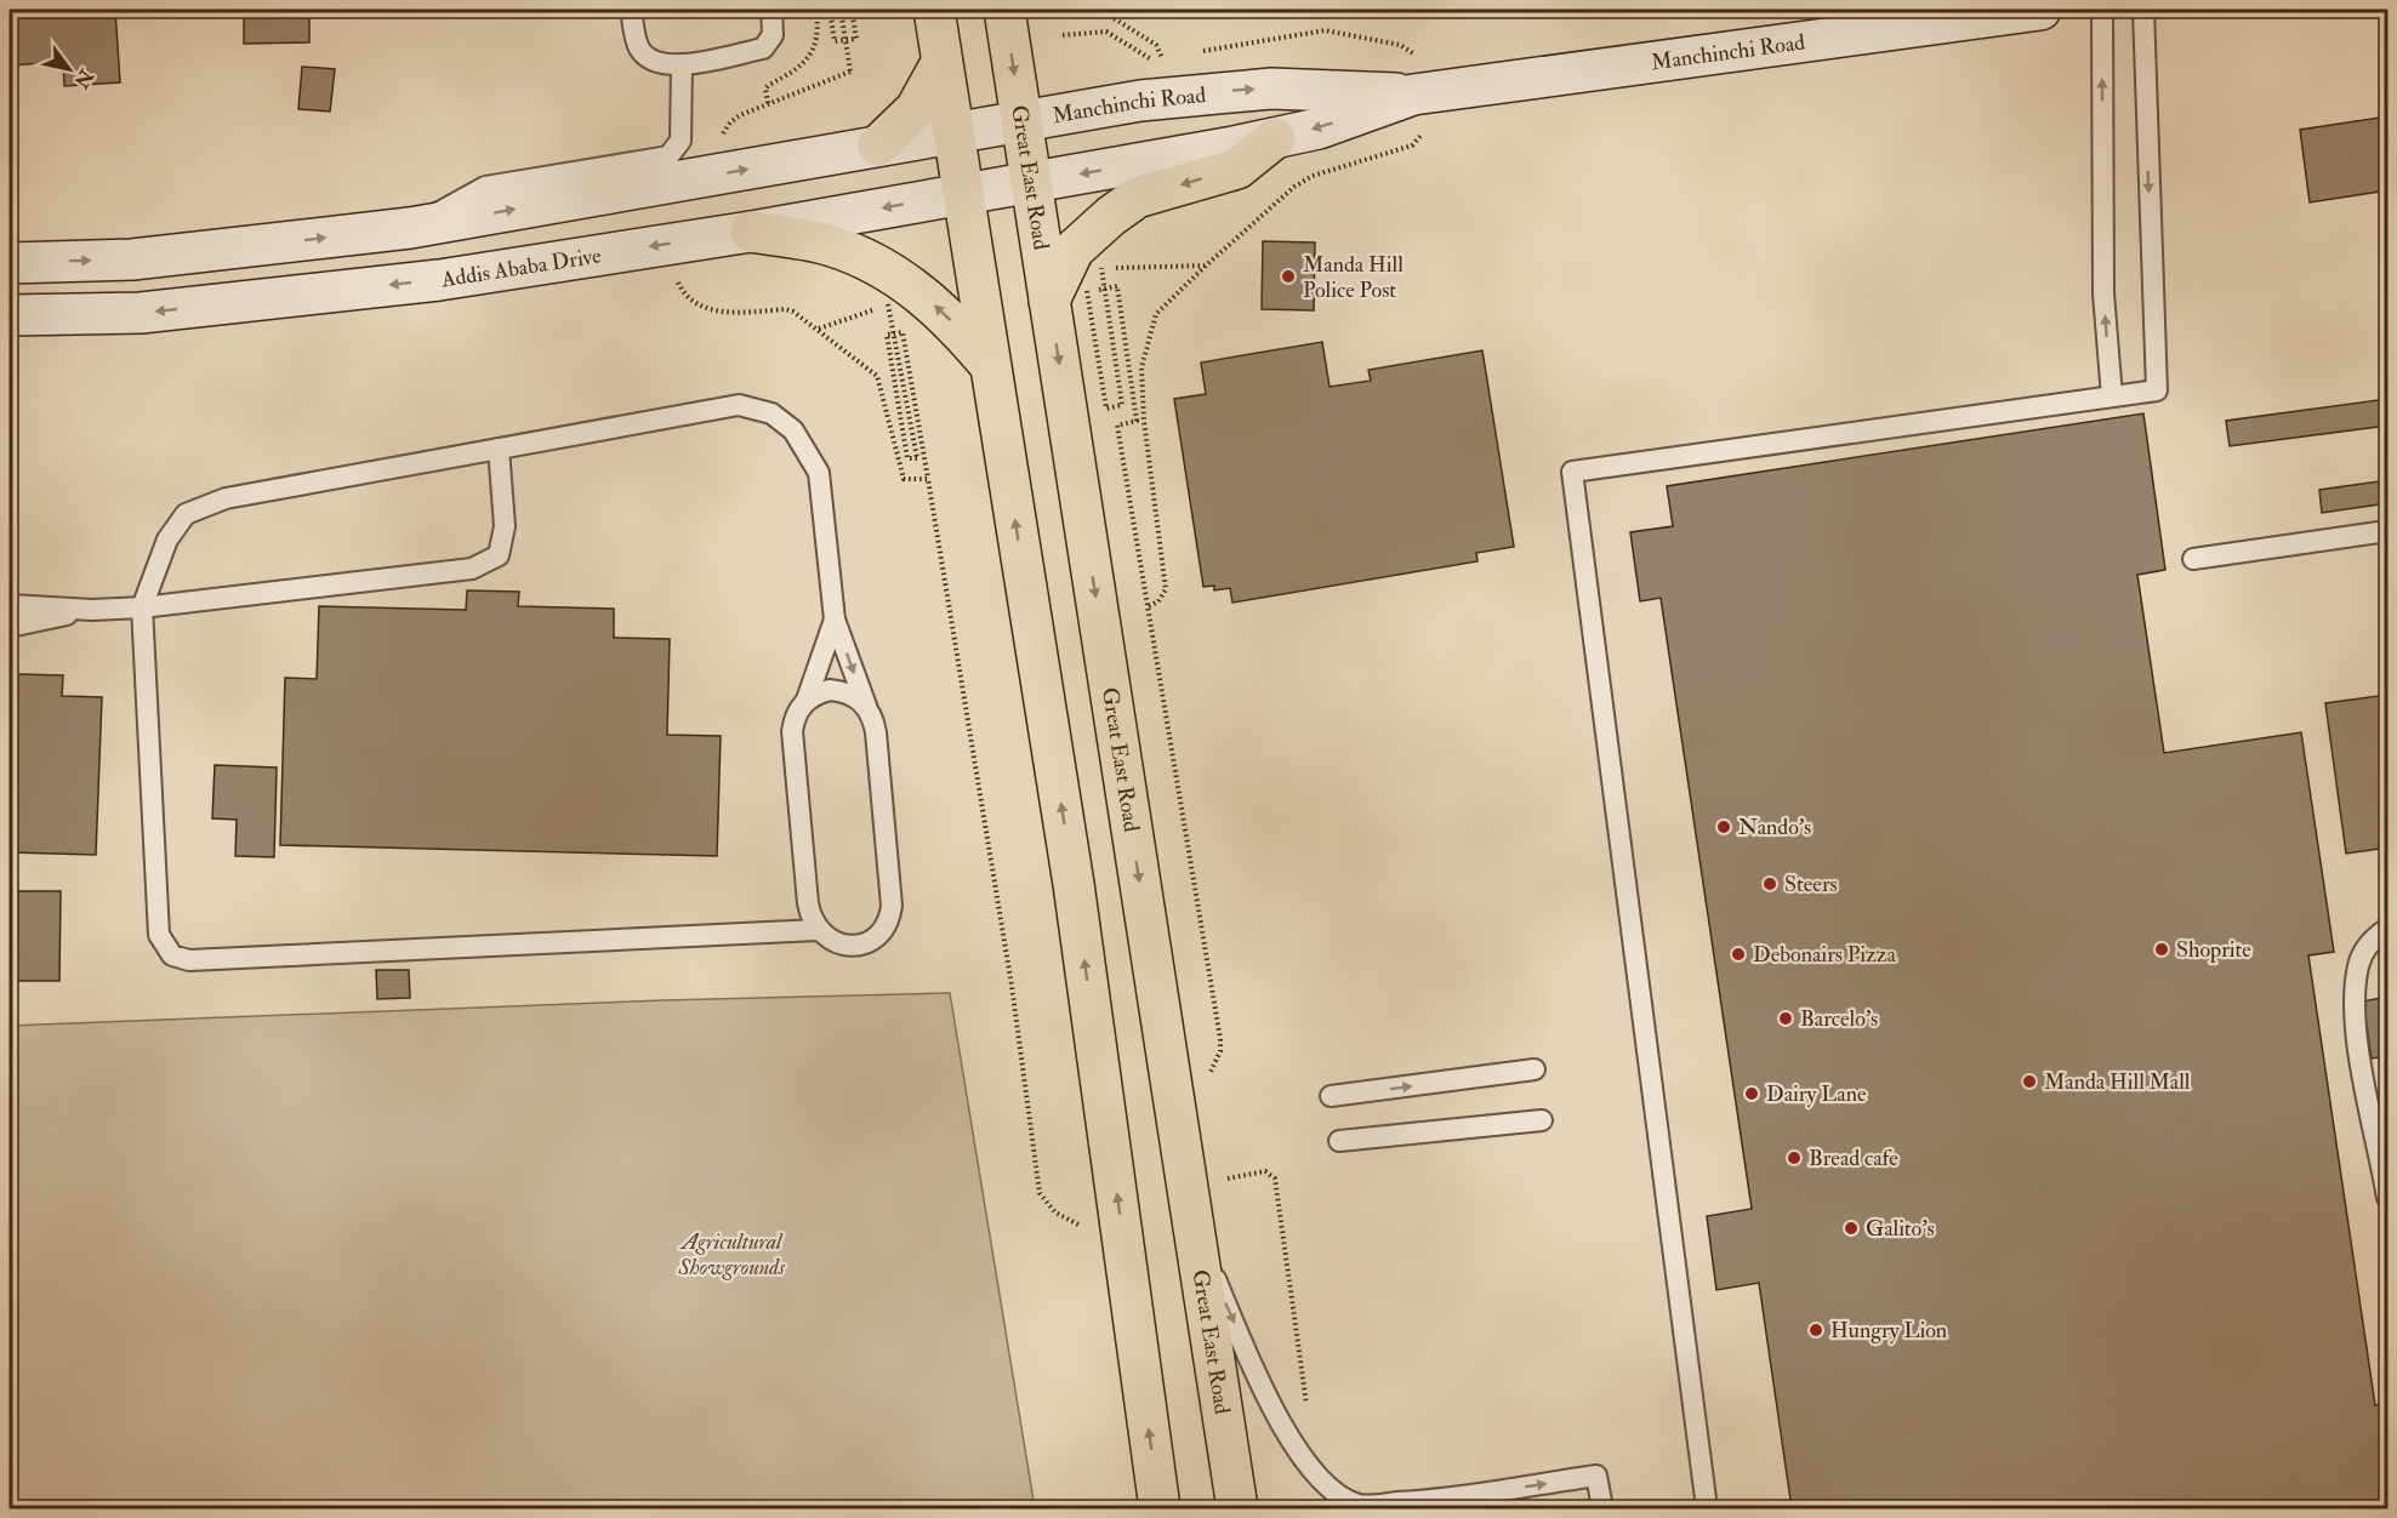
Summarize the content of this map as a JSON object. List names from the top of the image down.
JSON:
{
  "streets": {
    "main road": ["Manchinchi Road", "Great East Road", "Addis Ababa Drive"]
  },
  "crossings": [
    ["Manchinchi Road", "Great East Road"],
    ["Manchinchi Road", "Addis Ababa Drive"],
    ["Great East Road", "Addis Ababa Drive"]
  ],
  "parks": ["Agricultural Showgrounds"],
  "places": [
    "Manda Hill Police Post",
    "Nando's",
    "Steers",
    "Shoprite",
    "Debonairs Pizza",
    "Barcelo's",
    "Manda Hill Mall",
    "Dairy Lane",
    "Bread cafe",
    "Galito's",
    "Hungry Lion"
  ],
  "north": "bottom right"
}
